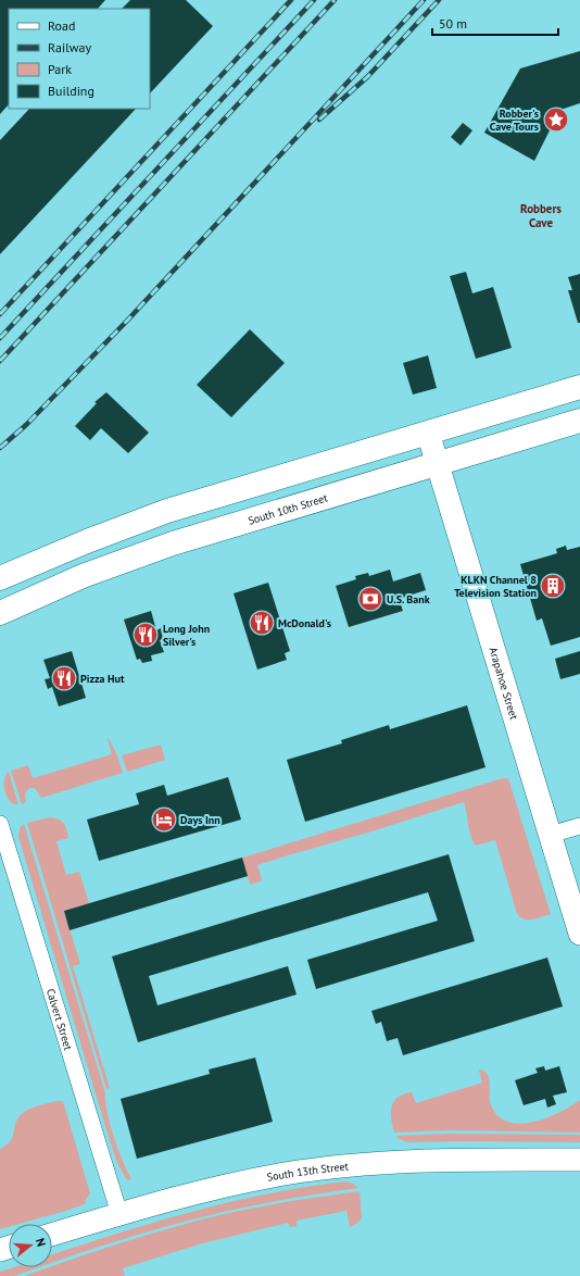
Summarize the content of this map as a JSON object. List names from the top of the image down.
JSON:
{
  "streets": {
    "main road": ["South 10th Street", "Arapahoe Street", "South 13th Street"],
    "street": ["Calvert Street"]
  },
  "crossings": [
    ["South 10th Street", "Arapahoe Street"],
    ["Calvert Street", "South 13th Street"]
  ],
  "districts": ["Robbers Cave"],
  "places": {
    "place": ["Robber's Cave Tours"],
    "building": ["KLKN Channel 8 Television Station"],
    "bank": ["U.S. Bank"],
    "restaurant": ["McDonald's", "Long John Silver's", "Pizza Hut"],
    "hotel": ["Days Inn"]
  },
  "legend": [
    "Road",
    "Railway",
    "Park",
    "Building"
  ],
  "scale_bar": "50 m",
  "north": "right"
}
